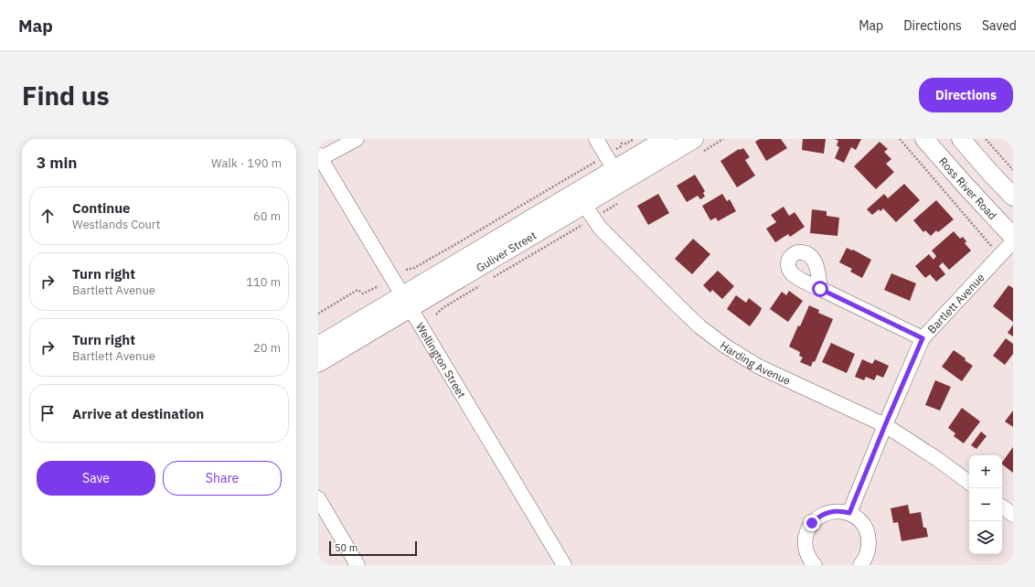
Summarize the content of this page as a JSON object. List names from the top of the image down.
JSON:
{
  "streets": {
    "main road": ["Ross River Road", "Guliver Street"],
    "street": ["Bartlett Avenue", "Wellington Street", "Harding Avenue"]
  },
  "crossings": [
    ["Guliver Street", "Wellington Street"],
    ["Guliver Street", "Harding Avenue"],
    ["Bartlett Avenue", "Harding Avenue"]
  ],
  "scale_bar": "50 m",
  "page": {
    "header": "Map",
    "nav": ["Map", "Directions", "Saved"],
    "buttons": [
      "Directions",
      ["Save", "Share"]
    ],
    "title": "Find us",
    "heading": ["3 min", "Walk · 190 m"],
    "list": [
      ["Continue", "Westlands Court", "60 m"],
      ["Turn right", "Bartlett Avenue", "110 m"],
      ["Turn right", "Bartlett Avenue", "20 m"],
      "Arrive at destination"
    ],
    "map_buttons": ["+", "−"],
    "scale": "50 m"
  }
}
